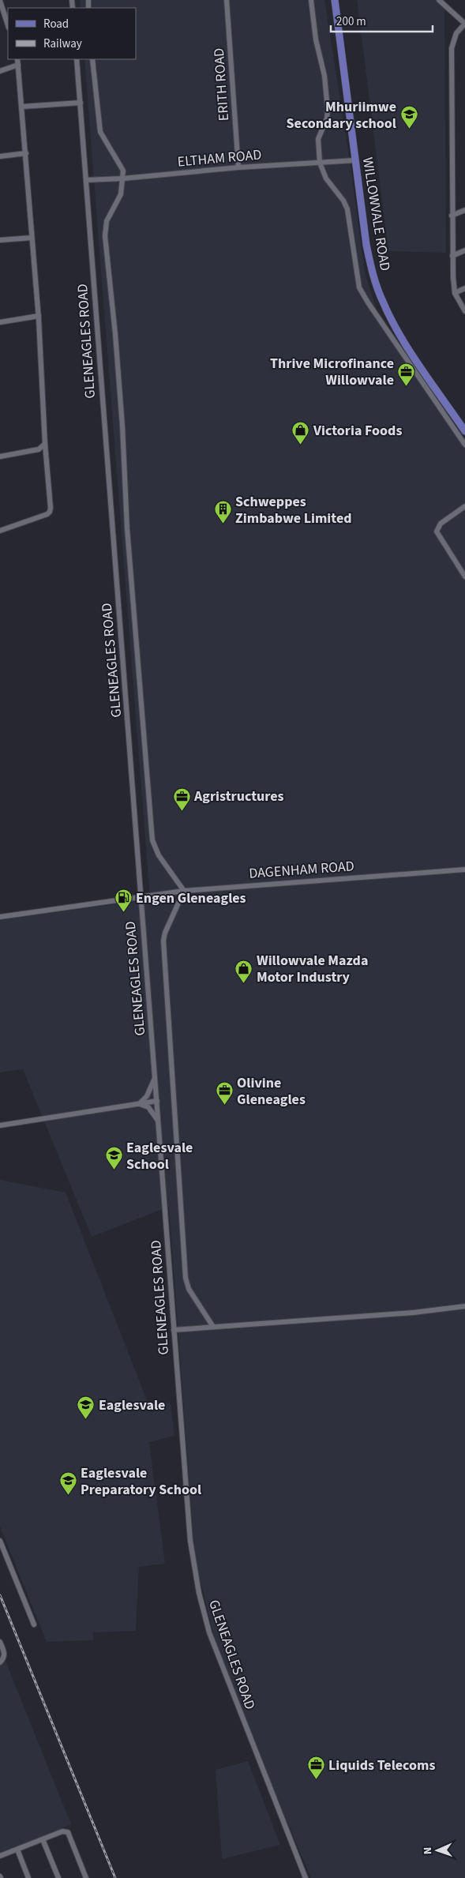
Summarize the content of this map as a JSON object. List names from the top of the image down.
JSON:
{
  "streets": {
    "main road": ["WILLOWVALE ROAD"],
    "street": [
      "ERITH ROAD",
      "ELTHAM ROAD",
      "GLENEAGLES ROAD",
      "DAGENHAM ROAD"
    ]
  },
  "crossings": [
    ["ERITH ROAD", "ELTHAM ROAD"],
    ["ELTHAM ROAD", "WILLOWVALE ROAD"],
    ["ELTHAM ROAD", "GLENEAGLES ROAD"],
    ["GLENEAGLES ROAD", "DAGENHAM ROAD"]
  ],
  "places": {
    "school or university": [
      "Mhuriimwe Secondary school",
      "Eaglesvale School",
      "Eaglesvale",
      "Eaglesvale Preparatory School"
    ],
    "office": [
      "Thrive Microfinance Willowvale",
      "Agristructures",
      "Olivine Gleneagles",
      "Liquids Telecoms"
    ],
    "shop": ["Victoria Foods", "Willowvale Mazda Motor Industry"],
    "building": ["Schweppes Zimbabwe Limited"],
    "fuel station": ["Engen Gleneagles"]
  },
  "legend": ["Road", "Railway"],
  "scale_bar": "200 m",
  "north": "left"
}
